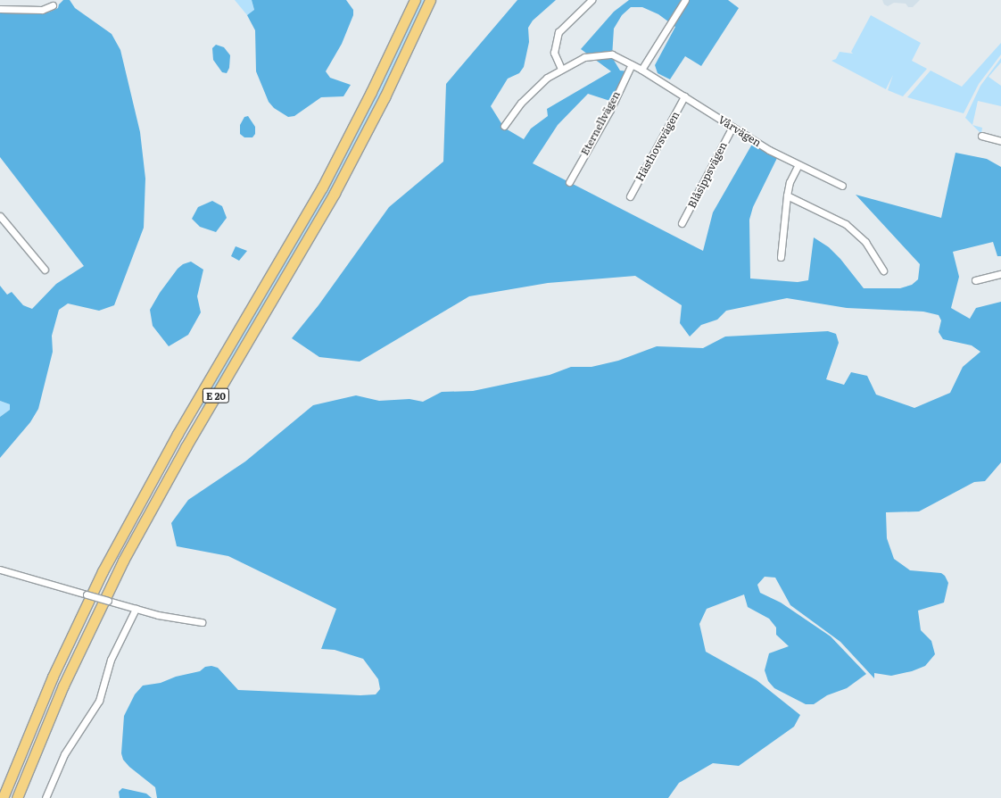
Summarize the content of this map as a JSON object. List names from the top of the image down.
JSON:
{
  "streets": {
    "highway": ["E 20"],
    "street": [
      "Eternellvägen",
      "Vårvägen",
      "Hästhovsvägen",
      "Blåsippsvägen"
    ]
  },
  "crossings": [
    ["Eternellvägen", "Vårvägen"],
    ["Vårvägen", "Hästhovsvägen"],
    ["Vårvägen", "Blåsippsvägen"]
  ]
}
